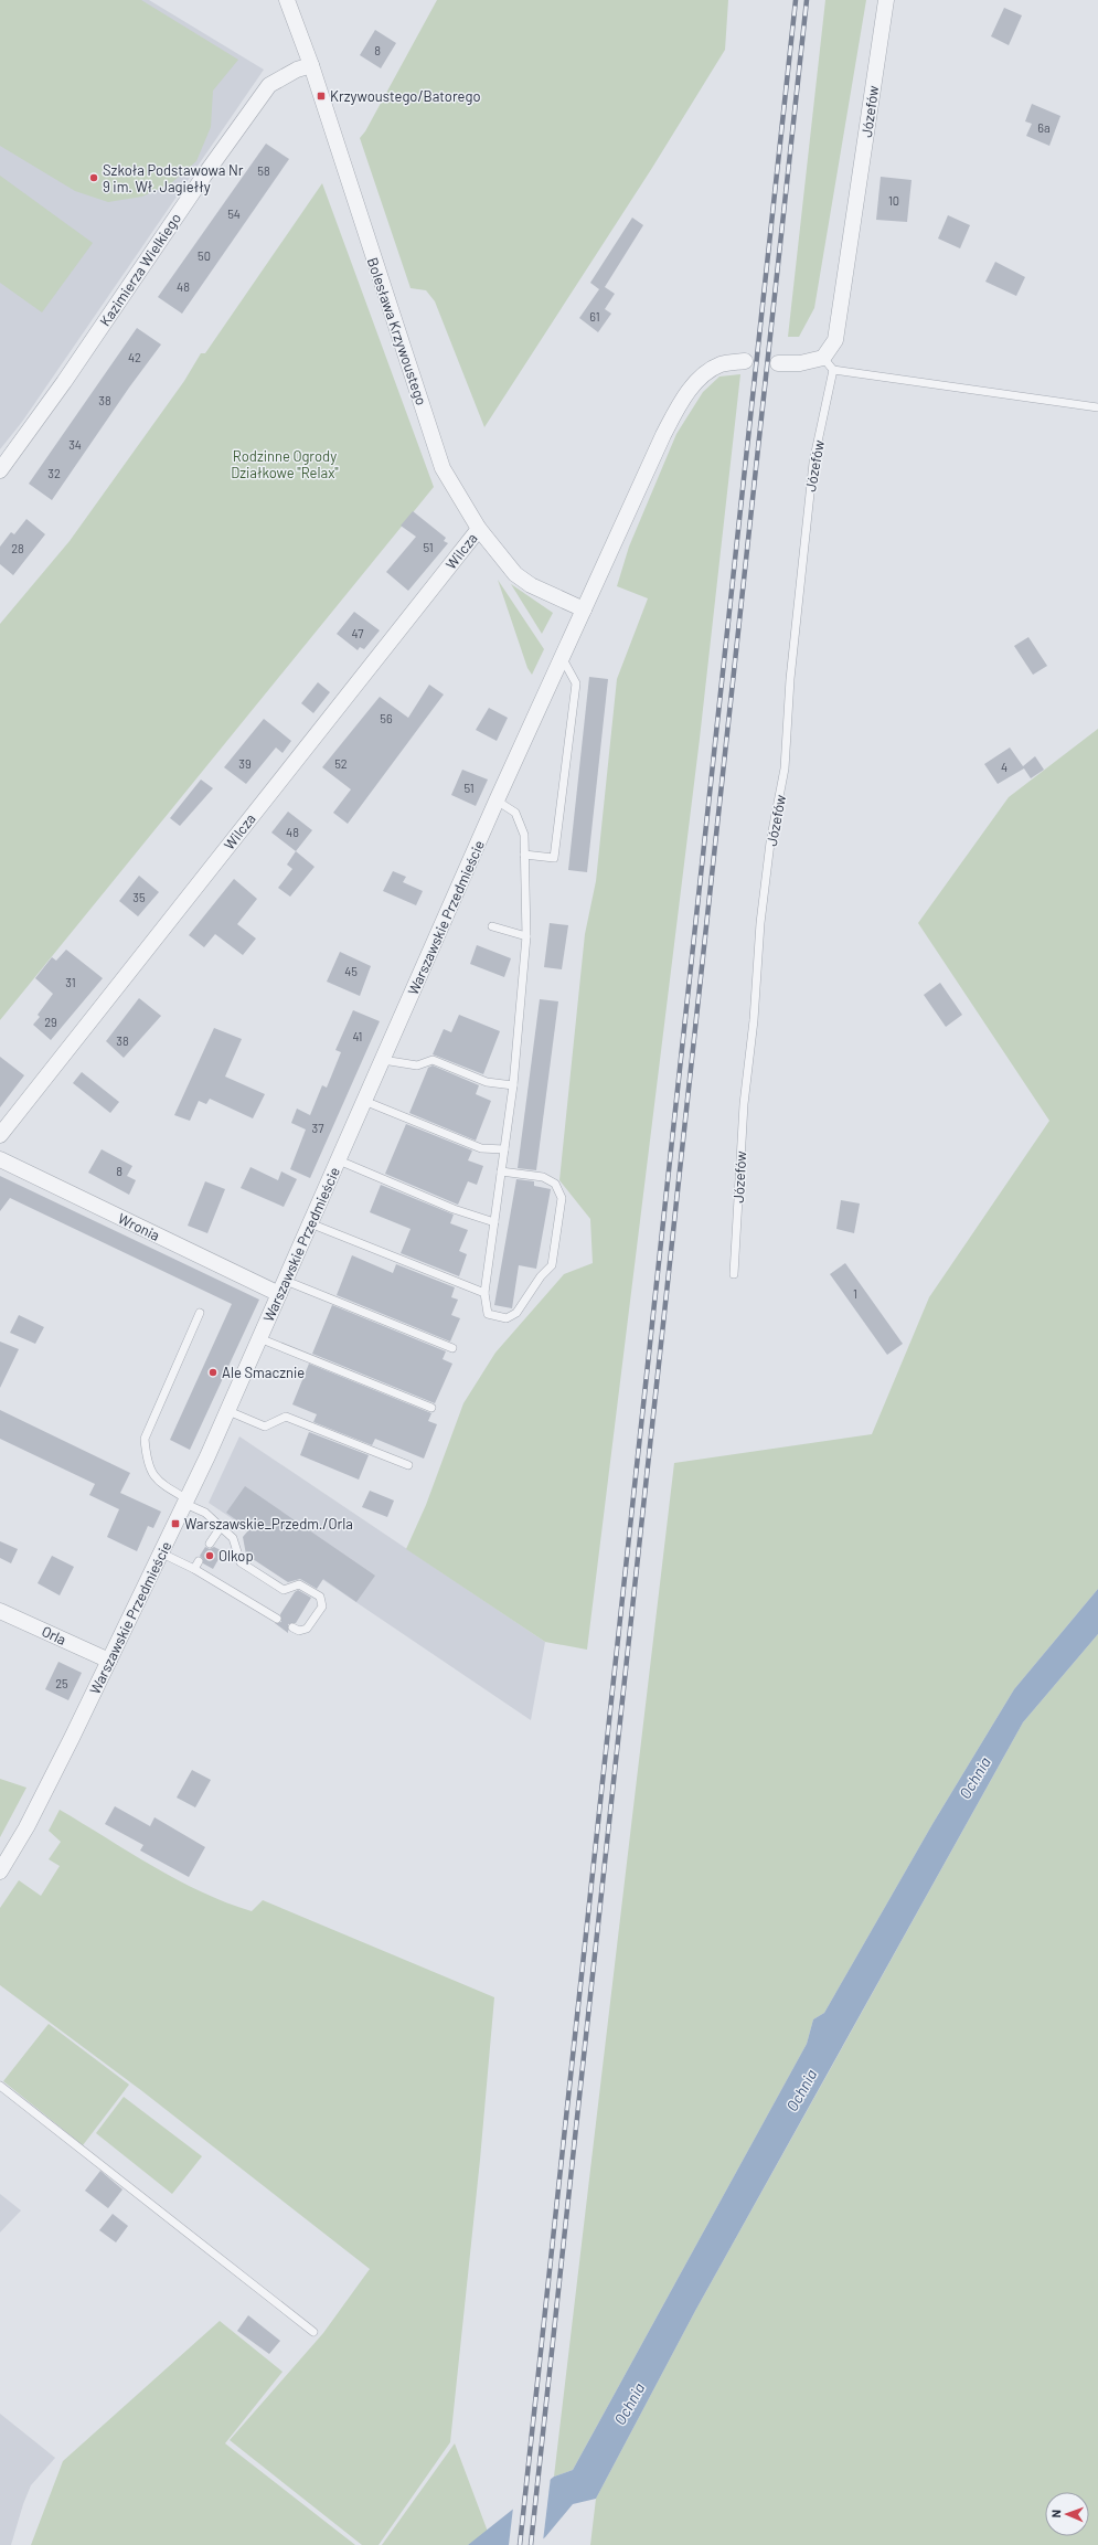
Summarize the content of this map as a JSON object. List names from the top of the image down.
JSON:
{
  "streets": {
    "street": [
      "Józefów",
      "Kazimierza Wielkiego",
      "Bolesława Krzywoustego",
      "Wilcza",
      "Warszawskie Przedmieście",
      "Wronia",
      "Orla"
    ]
  },
  "crossings": [
    ["Kazimierza Wielkiego", "Bolesława Krzywoustego"],
    ["Bolesława Krzywoustego", "Wilcza"],
    ["Bolesława Krzywoustego", "Warszawskie Przedmieście"],
    ["Warszawskie Przedmieście", "Wronia"],
    ["Warszawskie Przedmieście", "Orla"]
  ],
  "water": ["Ochnia"],
  "parks": ["Rodzinne Ogrody Działkowe \"Relax\""],
  "places": {
    "transit": ["Krzywoustego/Batorego", "Warszawskie_Przedm./Orla"],
    "other": ["Szkoła Podstawowa Nr 9 im. Wł. Jagiełły", "Ale Smacznie", "Olkop"]
  },
  "house_numbers": [
    "8",
    "6a",
    "58",
    "10",
    "54",
    "50",
    "48",
    "61",
    "42",
    "38",
    "34",
    "32",
    "51",
    "28",
    "47",
    "56",
    "39",
    "52",
    "4",
    "51",
    "48",
    "35",
    "45",
    "31",
    "29",
    "41",
    "38",
    "37",
    "8",
    "1",
    "25"
  ],
  "north": "left"
}
